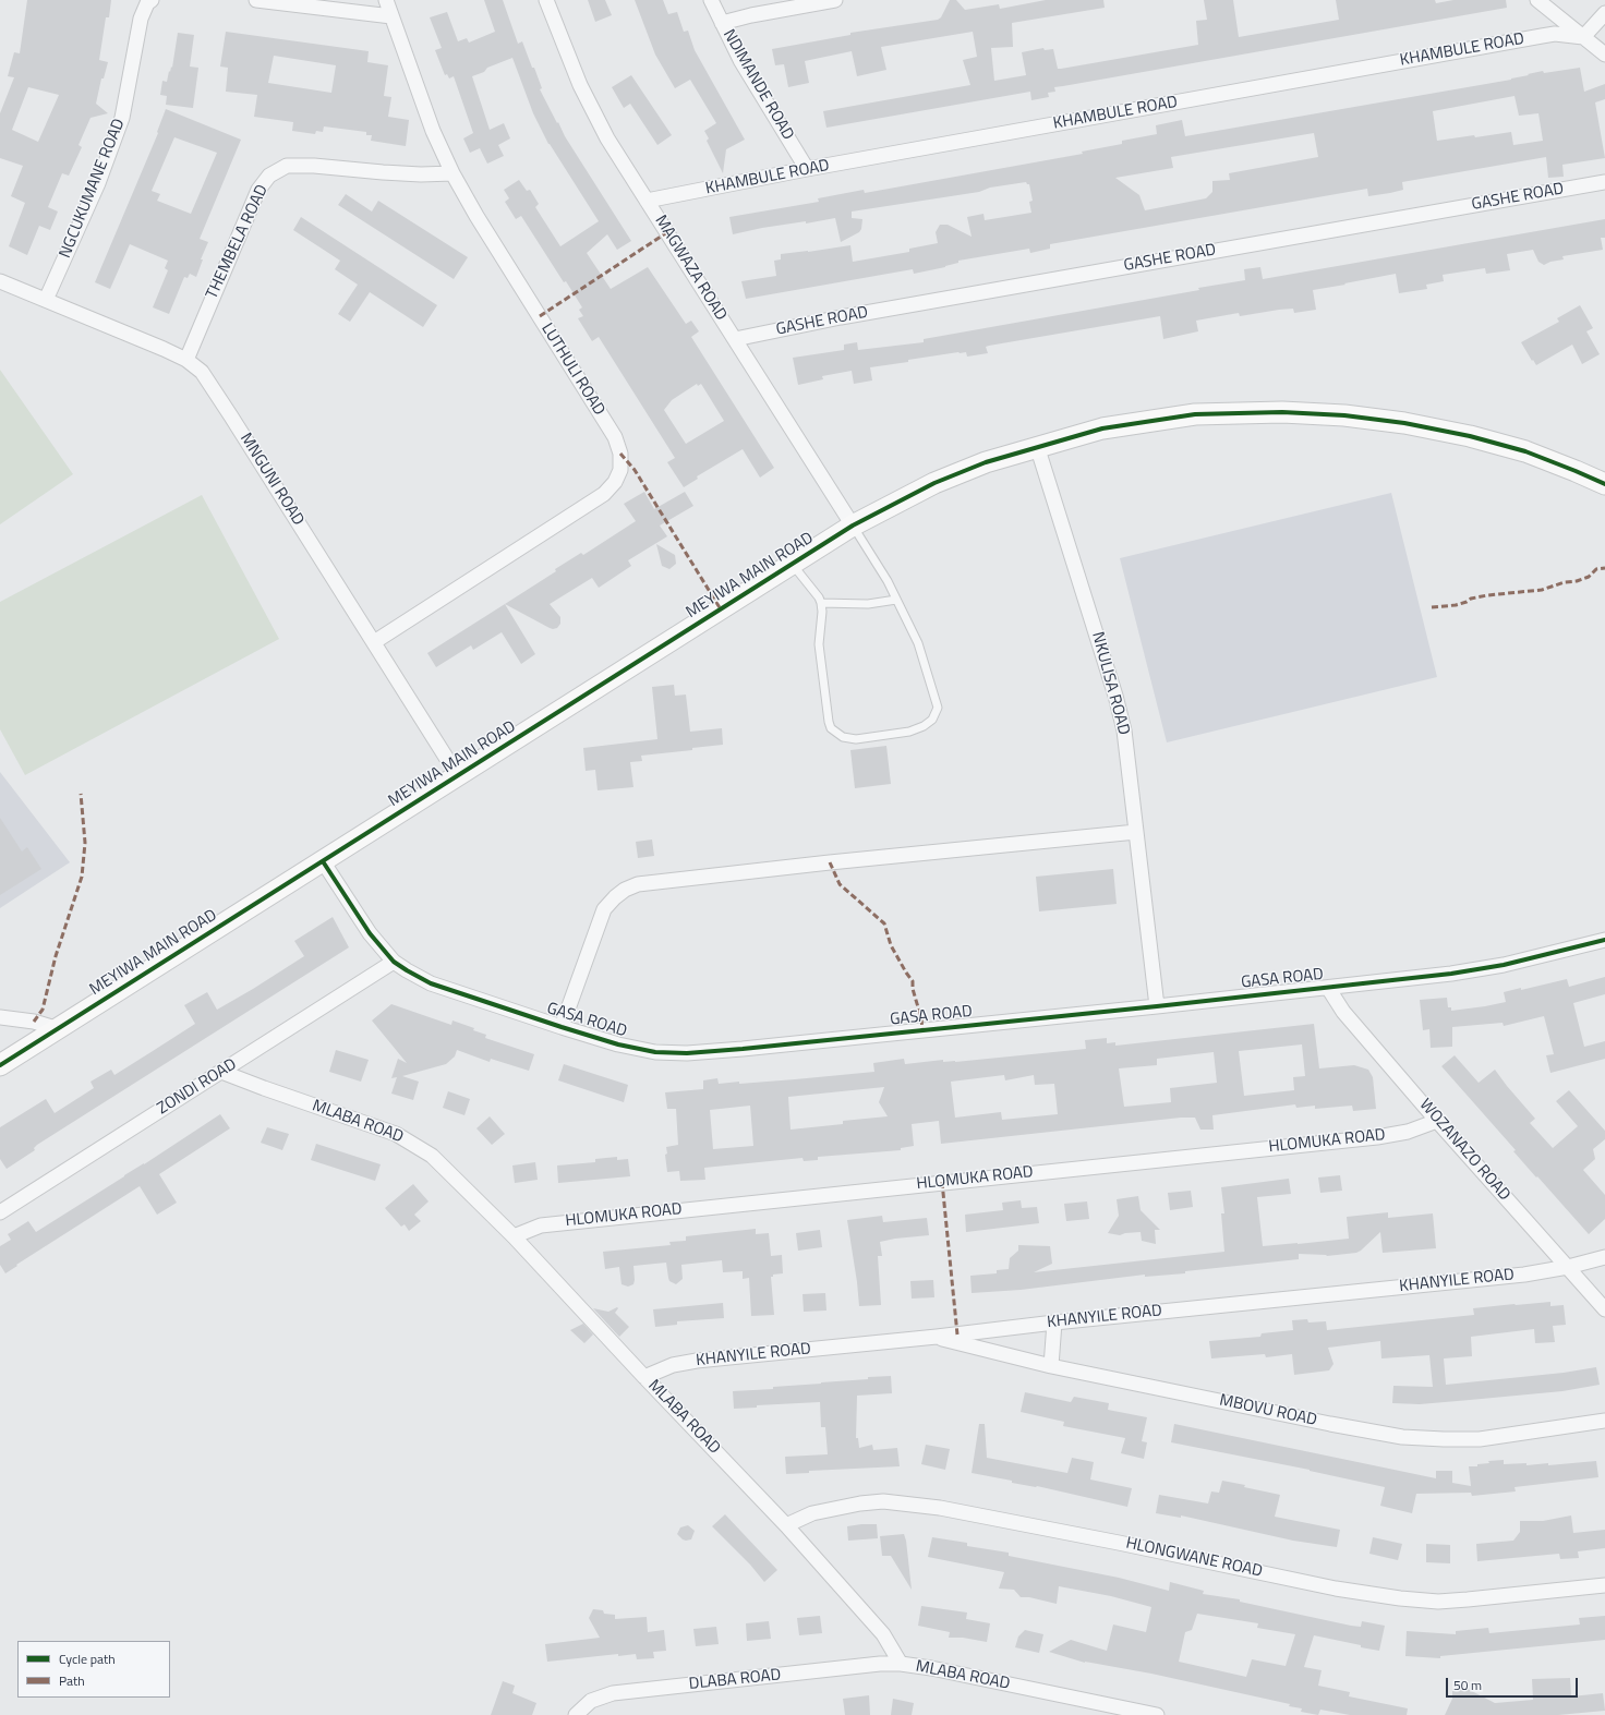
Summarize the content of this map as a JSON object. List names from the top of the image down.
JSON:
{
  "streets": {
    "street": [
      "KHAMBULE ROAD",
      "NDIMANDE ROAD",
      "NGCUKUMANE ROAD",
      "GASHE ROAD",
      "THEMBELA ROAD",
      "MAGWAZA ROAD",
      "LUTHULI ROAD",
      "MNGUNI ROAD",
      "MEYIWA MAIN ROAD",
      "NKULISA ROAD",
      "GASA ROAD",
      "ZONDI ROAD",
      "MLABA ROAD",
      "HLOMUKA ROAD",
      "WOZANAZO ROAD",
      "KHANYILE ROAD",
      "MBOVU ROAD",
      "HLONGWANE ROAD",
      "DLABA ROAD"
    ]
  },
  "crossings": [
    ["KHAMBULE ROAD", "NDIMANDE ROAD"],
    ["KHAMBULE ROAD", "MAGWAZA ROAD"],
    ["NGCUKUMANE ROAD", "MNGUNI ROAD"],
    ["GASHE ROAD", "MAGWAZA ROAD"],
    ["THEMBELA ROAD", "LUTHULI ROAD"],
    ["THEMBELA ROAD", "MNGUNI ROAD"],
    ["MAGWAZA ROAD", "MEYIWA MAIN ROAD"],
    ["LUTHULI ROAD", "MNGUNI ROAD"],
    ["MNGUNI ROAD", "MEYIWA MAIN ROAD"],
    ["MEYIWA MAIN ROAD", "NKULISA ROAD"],
    ["MEYIWA MAIN ROAD", "GASA ROAD"],
    ["NKULISA ROAD", "GASA ROAD"],
    ["GASA ROAD", "ZONDI ROAD"],
    ["GASA ROAD", "WOZANAZO ROAD"],
    ["ZONDI ROAD", "MLABA ROAD"],
    ["MLABA ROAD", "HLOMUKA ROAD"],
    ["MLABA ROAD", "KHANYILE ROAD"],
    ["MLABA ROAD", "HLONGWANE ROAD"],
    ["MLABA ROAD", "DLABA ROAD"],
    ["HLOMUKA ROAD", "WOZANAZO ROAD"],
    ["WOZANAZO ROAD", "KHANYILE ROAD"],
    ["KHANYILE ROAD", "MBOVU ROAD"]
  ],
  "legend": ["Cycle path", "Path"],
  "scale_bar": "50 m"
}
